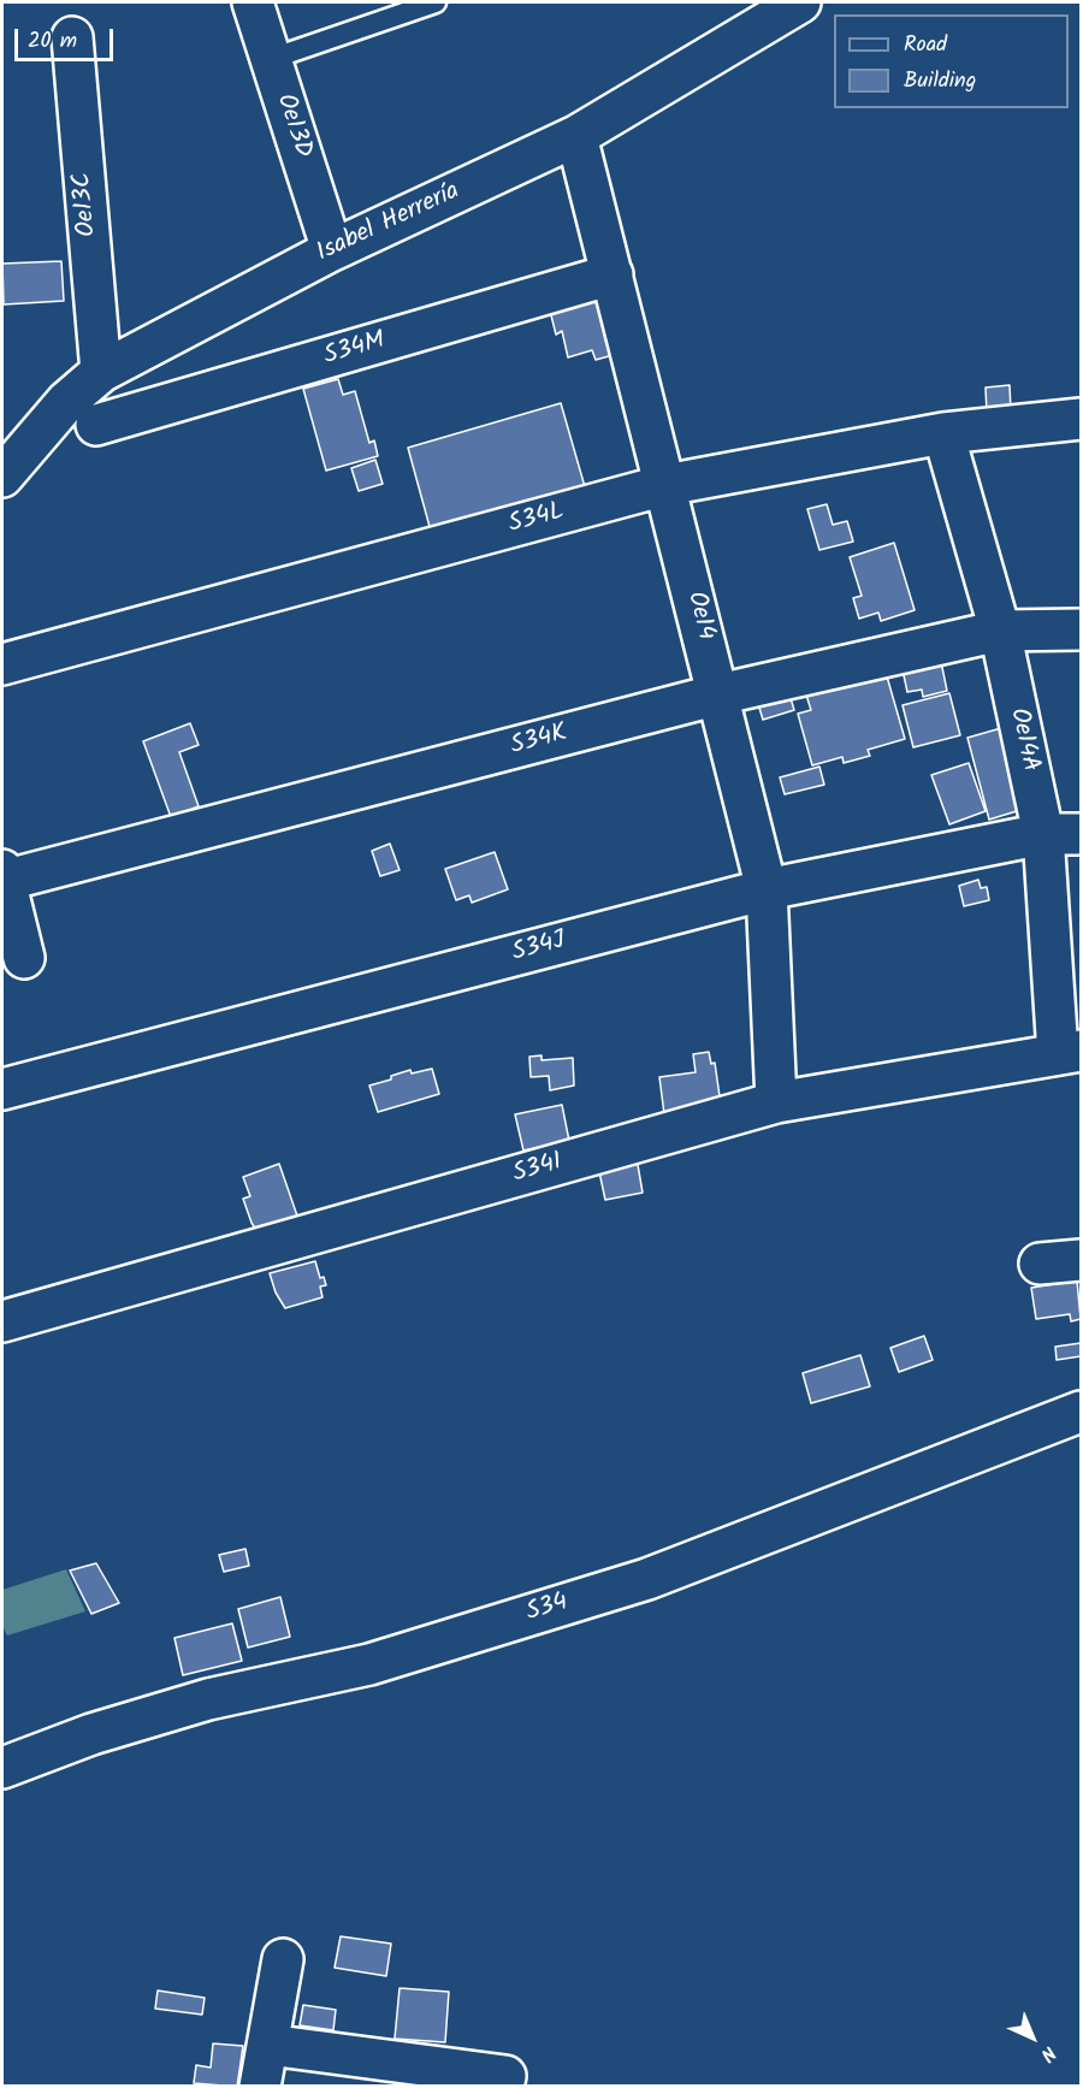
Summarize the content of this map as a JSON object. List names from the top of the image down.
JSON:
{
  "streets": {
    "street": [
      "Oe13D",
      "Oe13C",
      "Isabel Herrería",
      "S34M",
      "S34L",
      "Oe14",
      "Oe14A",
      "S34K",
      "S34J",
      "S34I",
      "S34"
    ]
  },
  "crossings": [
    ["Oe13D", "Isabel Herrería"],
    ["Oe13C", "Isabel Herrería"],
    ["Isabel Herrería", "Oe14"],
    ["S34M", "Oe14"],
    ["S34L", "Oe14"],
    ["S34L", "Oe14A"],
    ["Oe14", "S34K"],
    ["Oe14", "S34J"],
    ["Oe14", "S34I"],
    ["Oe14A", "S34K"],
    ["Oe14A", "S34J"],
    ["Oe14A", "S34I"]
  ],
  "legend": ["Road", "Building"],
  "scale_bar": "20 m",
  "north": "bottom right"
}
